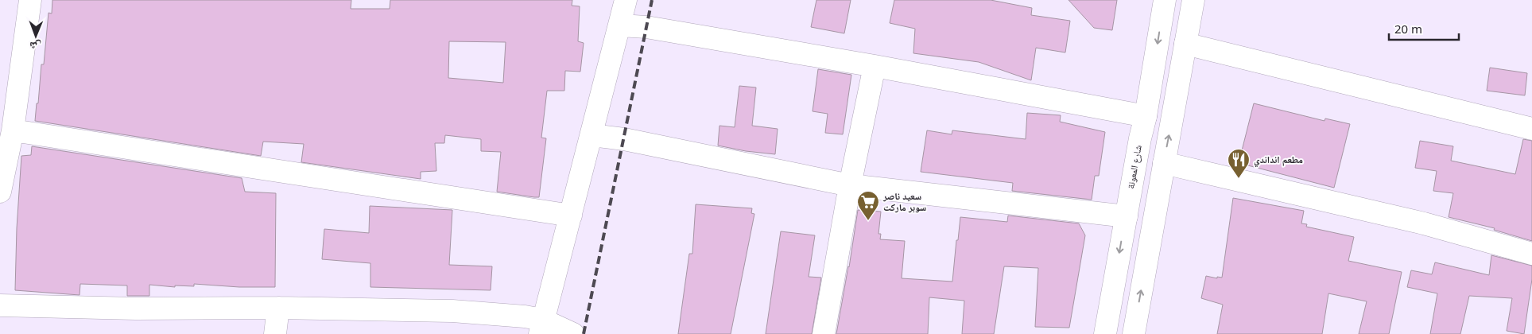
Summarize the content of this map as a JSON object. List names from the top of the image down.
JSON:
{
  "streets": {
    "main road": ["شارع المعونة"]
  },
  "places": {
    "restaurant": ["مطعم انداندي"],
    "supermarket": ["سعيد ناصر سوبر ماركت"]
  },
  "scale_bar": "20 m",
  "north": "bottom"
}
